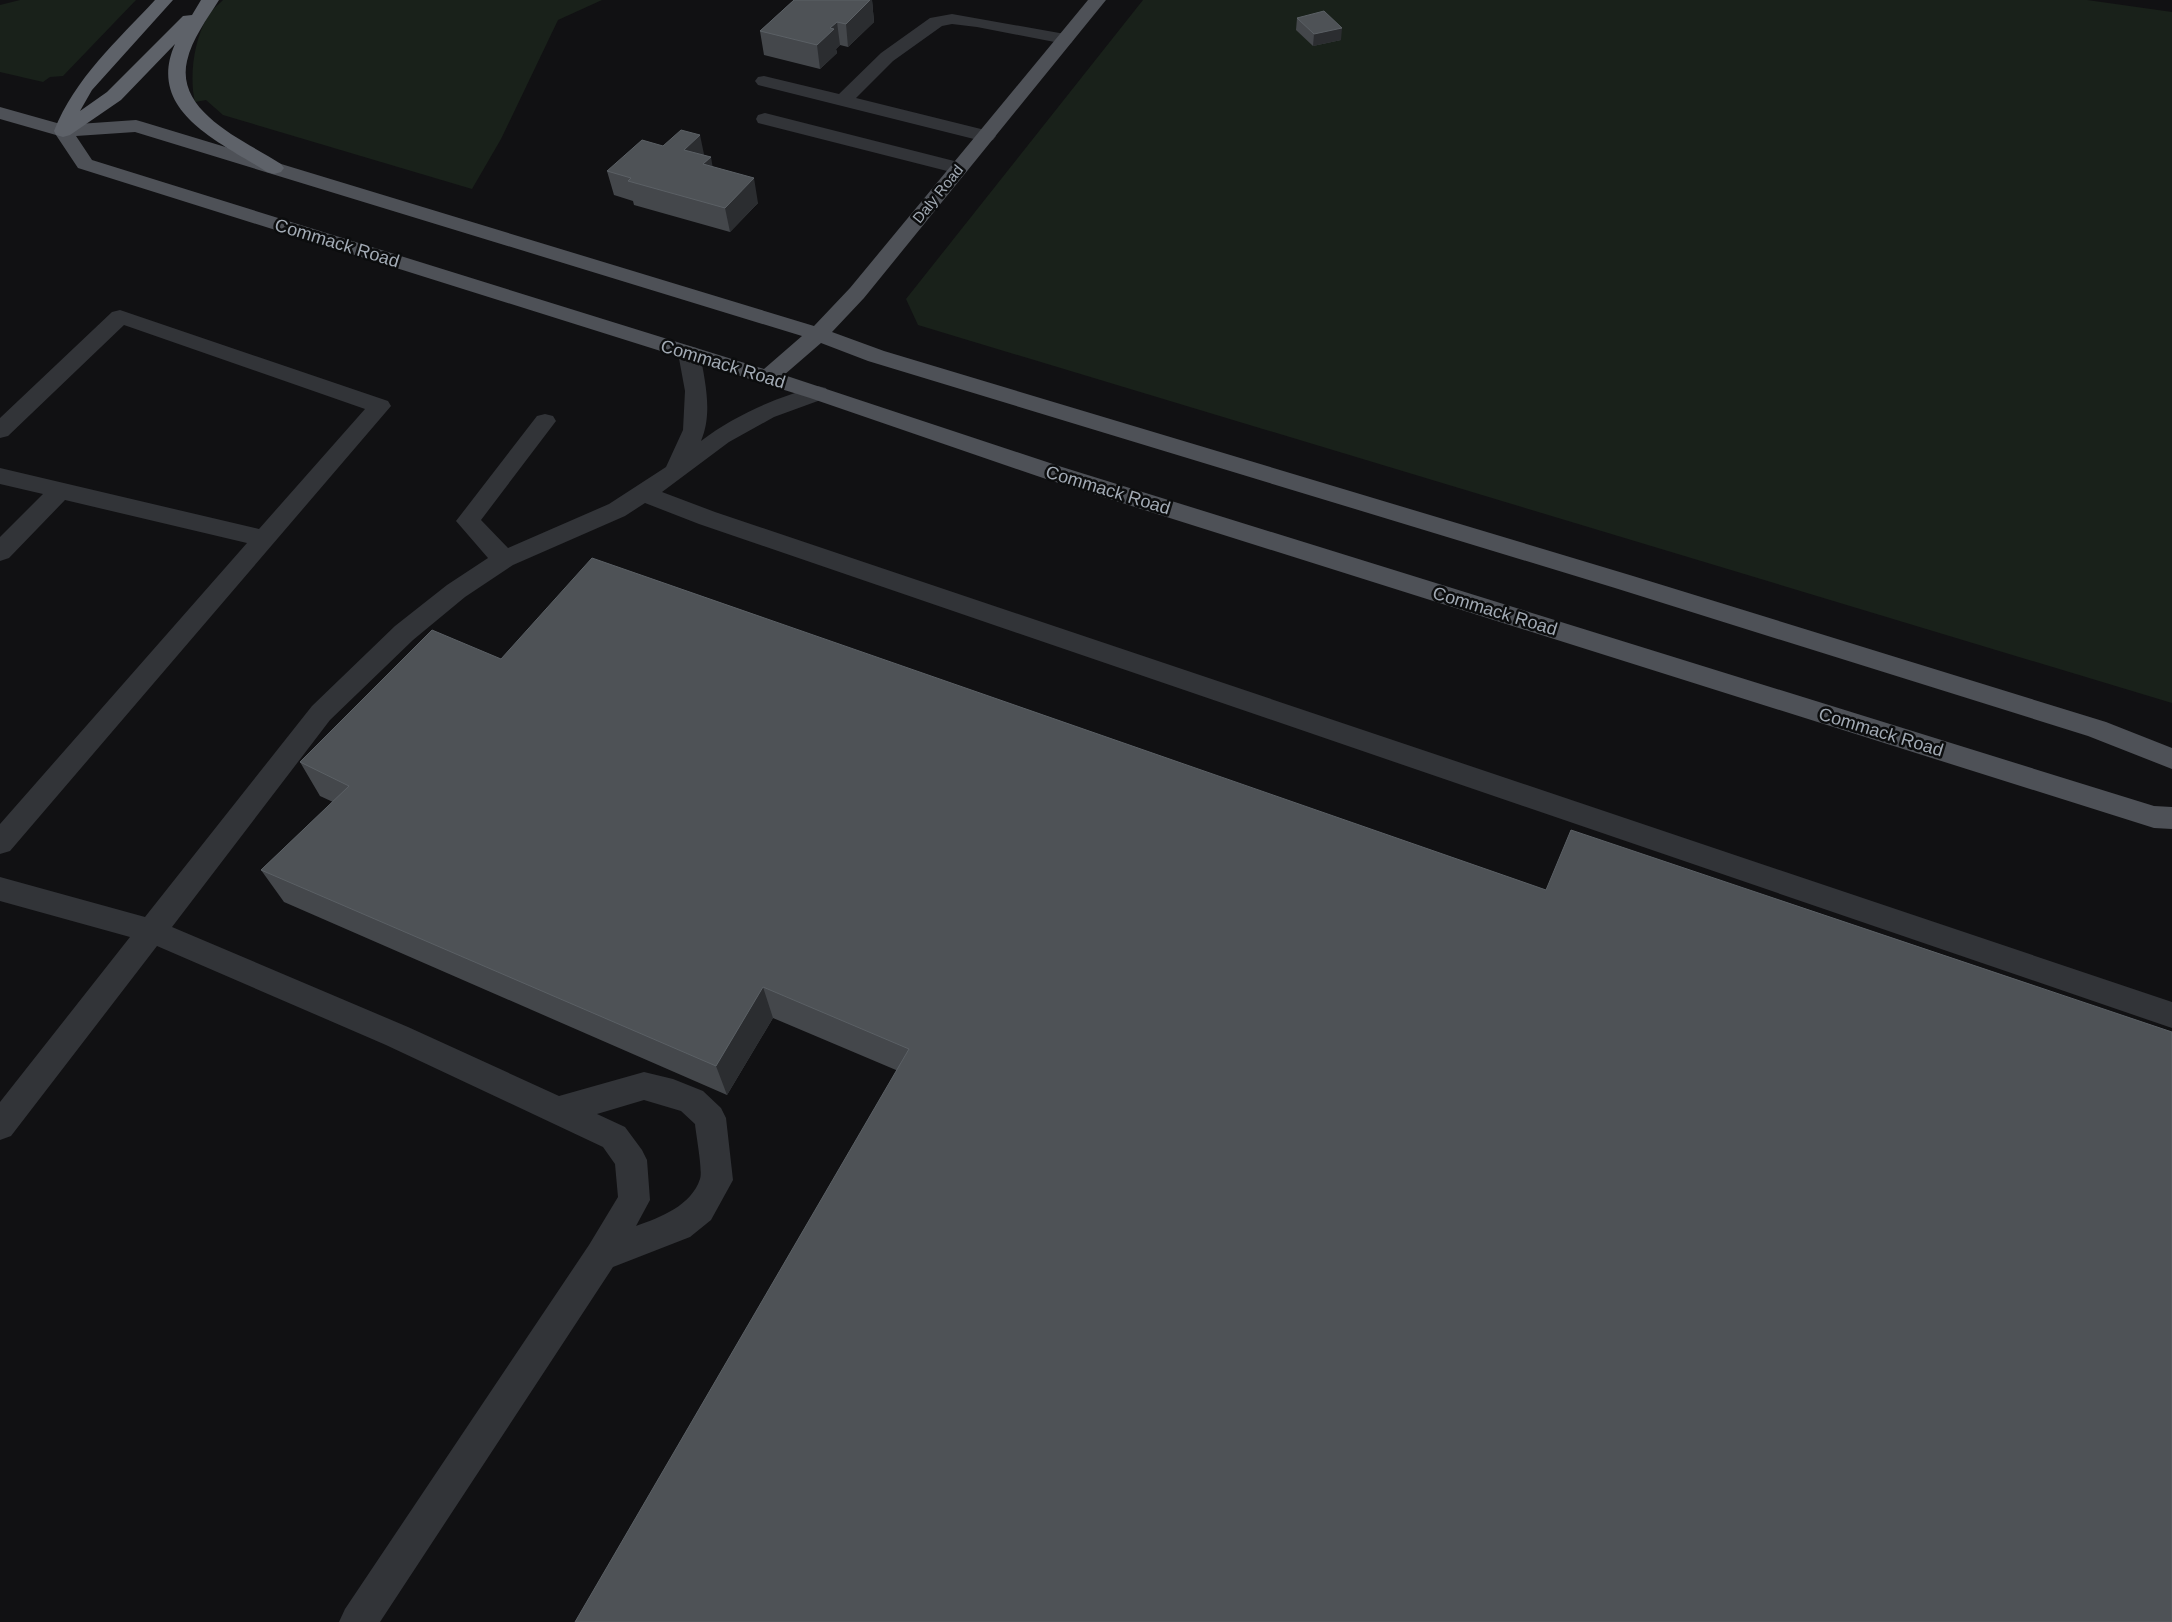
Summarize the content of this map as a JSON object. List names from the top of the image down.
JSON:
{
  "streets": {
    "main road": ["Daly Road", "Commack Road"]
  },
  "crossings": [
    ["Daly Road", "Commack Road"]
  ]
}
